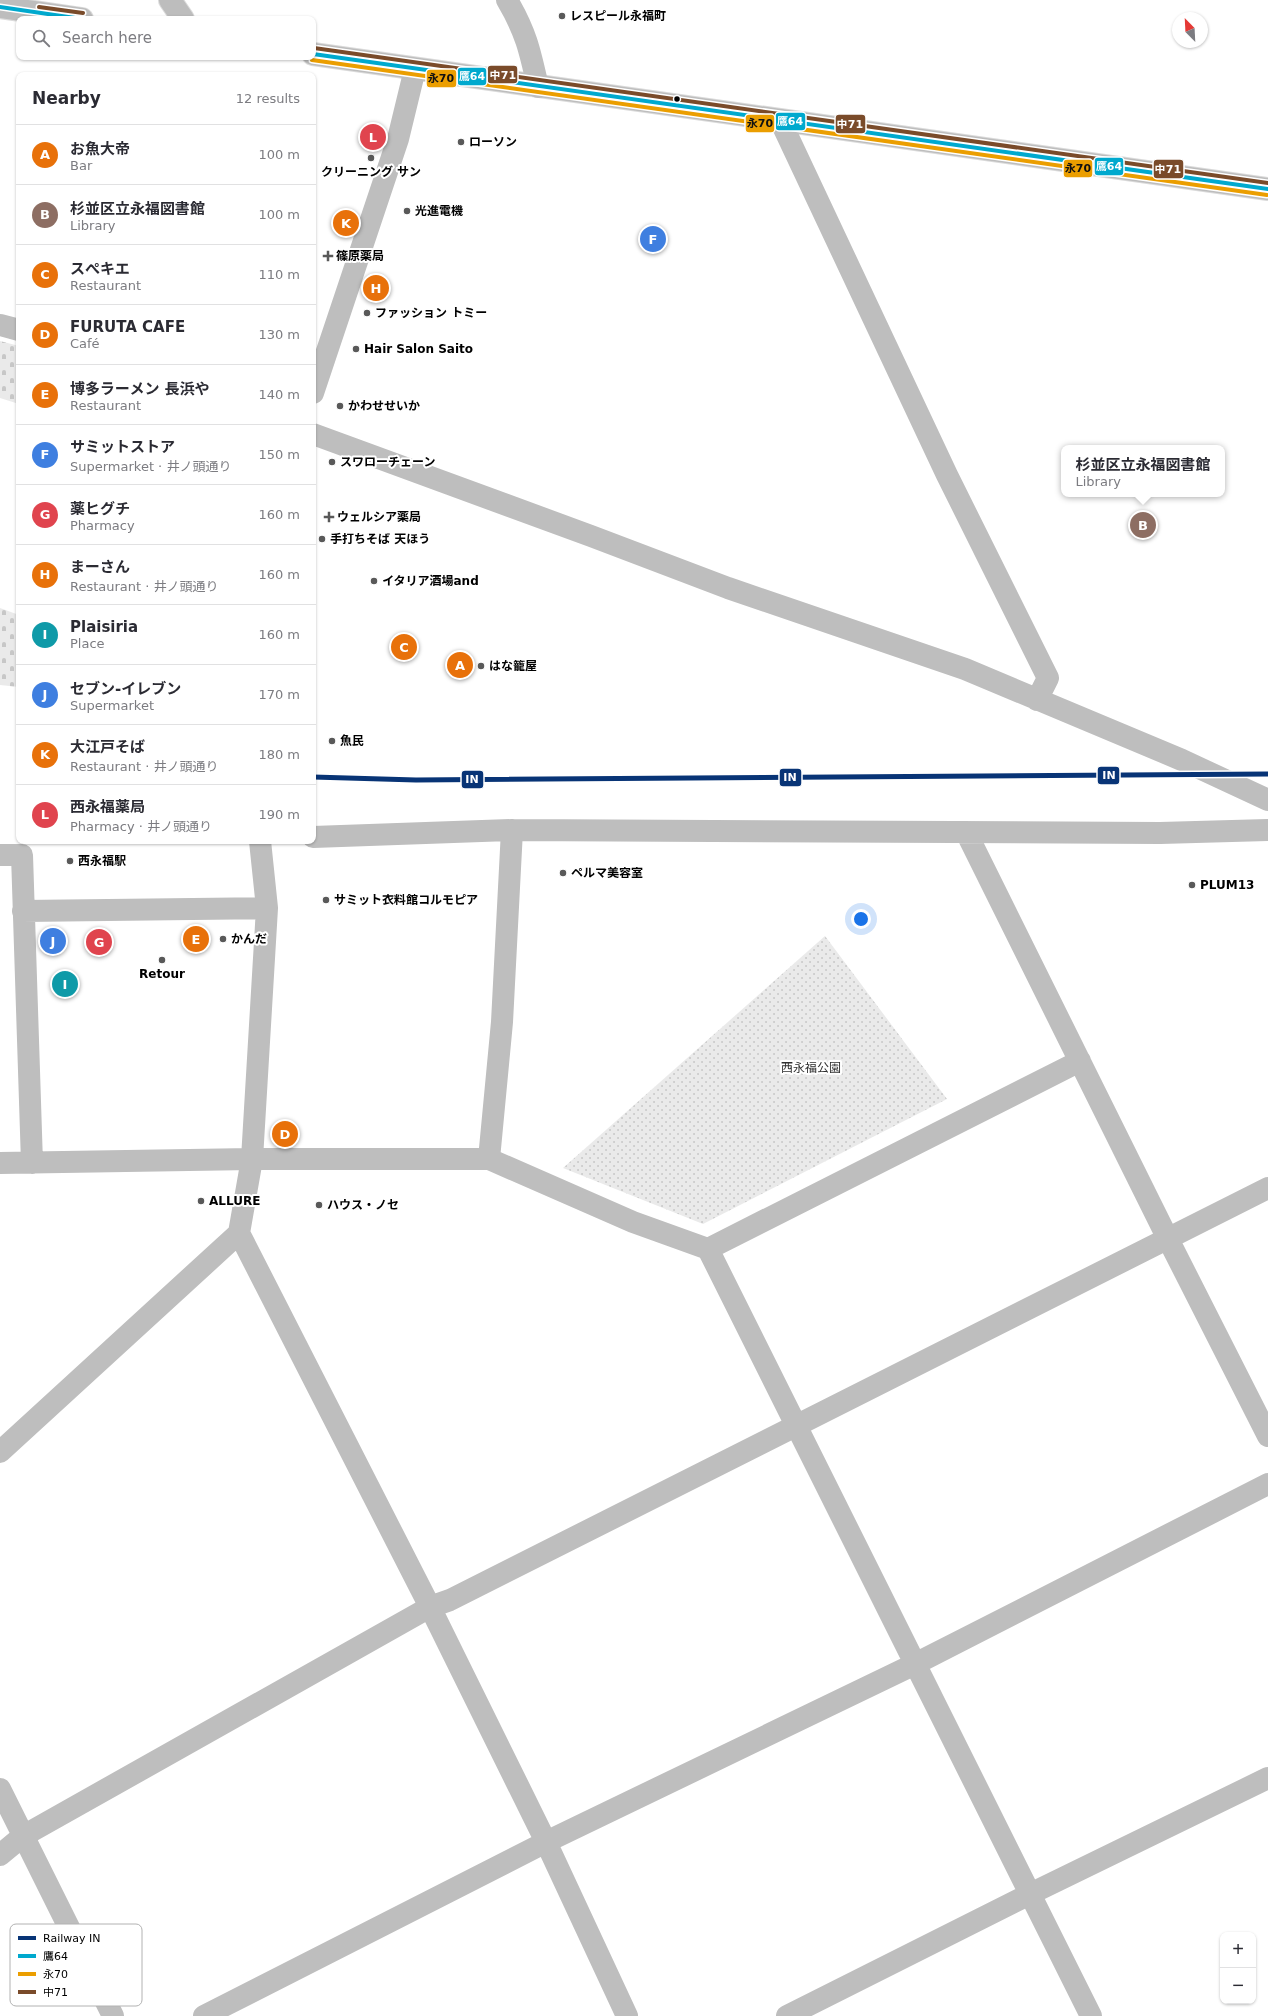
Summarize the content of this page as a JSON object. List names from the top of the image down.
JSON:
{
  "parks": ["西永福公園"],
  "places": {
    "other": [
      "レスピール永福町",
      "ローソン",
      "クリーニング サン",
      "光進電機",
      "ファッション トミー",
      "Hair Salon Saito",
      "かわせせいか",
      "スワローチェーン",
      "手打ちそば 天ほう",
      "イタリア酒場and",
      "はな籠屋",
      "魚民",
      "西永福駅",
      "ペルマ美容室",
      "PLUM13",
      "サミット衣料館コルモピア",
      "かんだ",
      "Retour",
      "ALLURE",
      "ハウス・ノセ"
    ],
    "health": ["篠原薬局", "ウェルシア薬局"]
  },
  "lines": [
    "transit line 鷹64",
    "transit line 中71",
    "transit line 永70",
    "rail line IN"
  ],
  "legend": [
    "Railway IN",
    "鷹64",
    "永70",
    "中71"
  ],
  "north": "top left",
  "page": {
    "search": "Search here",
    "heading": ["Nearby", "12 results"],
    "pins": [
      "L",
      "K",
      "F",
      "H",
      "B",
      "C",
      "A",
      "E",
      "J",
      "G",
      "I",
      "D"
    ],
    "list": [
      {
        "mark": "A",
        "name": "お魚大帝",
        "note": "Bar",
        "value": "100 m"
      },
      {
        "mark": "B",
        "name": "杉並区立永福図書館",
        "note": "Library",
        "value": "100 m"
      },
      {
        "mark": "C",
        "name": "スぺキエ",
        "note": "Restaurant",
        "value": "110 m"
      },
      {
        "mark": "D",
        "name": "FURUTA CAFE",
        "note": "Café",
        "value": "130 m"
      },
      {
        "mark": "E",
        "name": "博多ラーメン 長浜や",
        "note": "Restaurant",
        "value": "140 m"
      },
      {
        "mark": "F",
        "name": "サミットストア",
        "note": "Supermarket · 井ノ頭通り",
        "value": "150 m"
      },
      {
        "mark": "G",
        "name": "薬ヒグチ",
        "note": "Pharmacy",
        "value": "160 m"
      },
      {
        "mark": "H",
        "name": "まーさん",
        "note": "Restaurant · 井ノ頭通り",
        "value": "160 m"
      },
      {
        "mark": "I",
        "name": "Plaisiria",
        "note": "Place",
        "value": "160 m"
      },
      {
        "mark": "J",
        "name": "セブン-イレブン",
        "note": "Supermarket",
        "value": "170 m"
      },
      {
        "mark": "K",
        "name": "大江戸そば",
        "note": "Restaurant · 井ノ頭通り",
        "value": "180 m"
      },
      {
        "mark": "L",
        "name": "西永福薬局",
        "note": "Pharmacy · 井ノ頭通り",
        "value": "190 m"
      }
    ],
    "popup": ["杉並区立永福図書館", "Library"],
    "map_buttons": ["+", "−"]
  }
}
